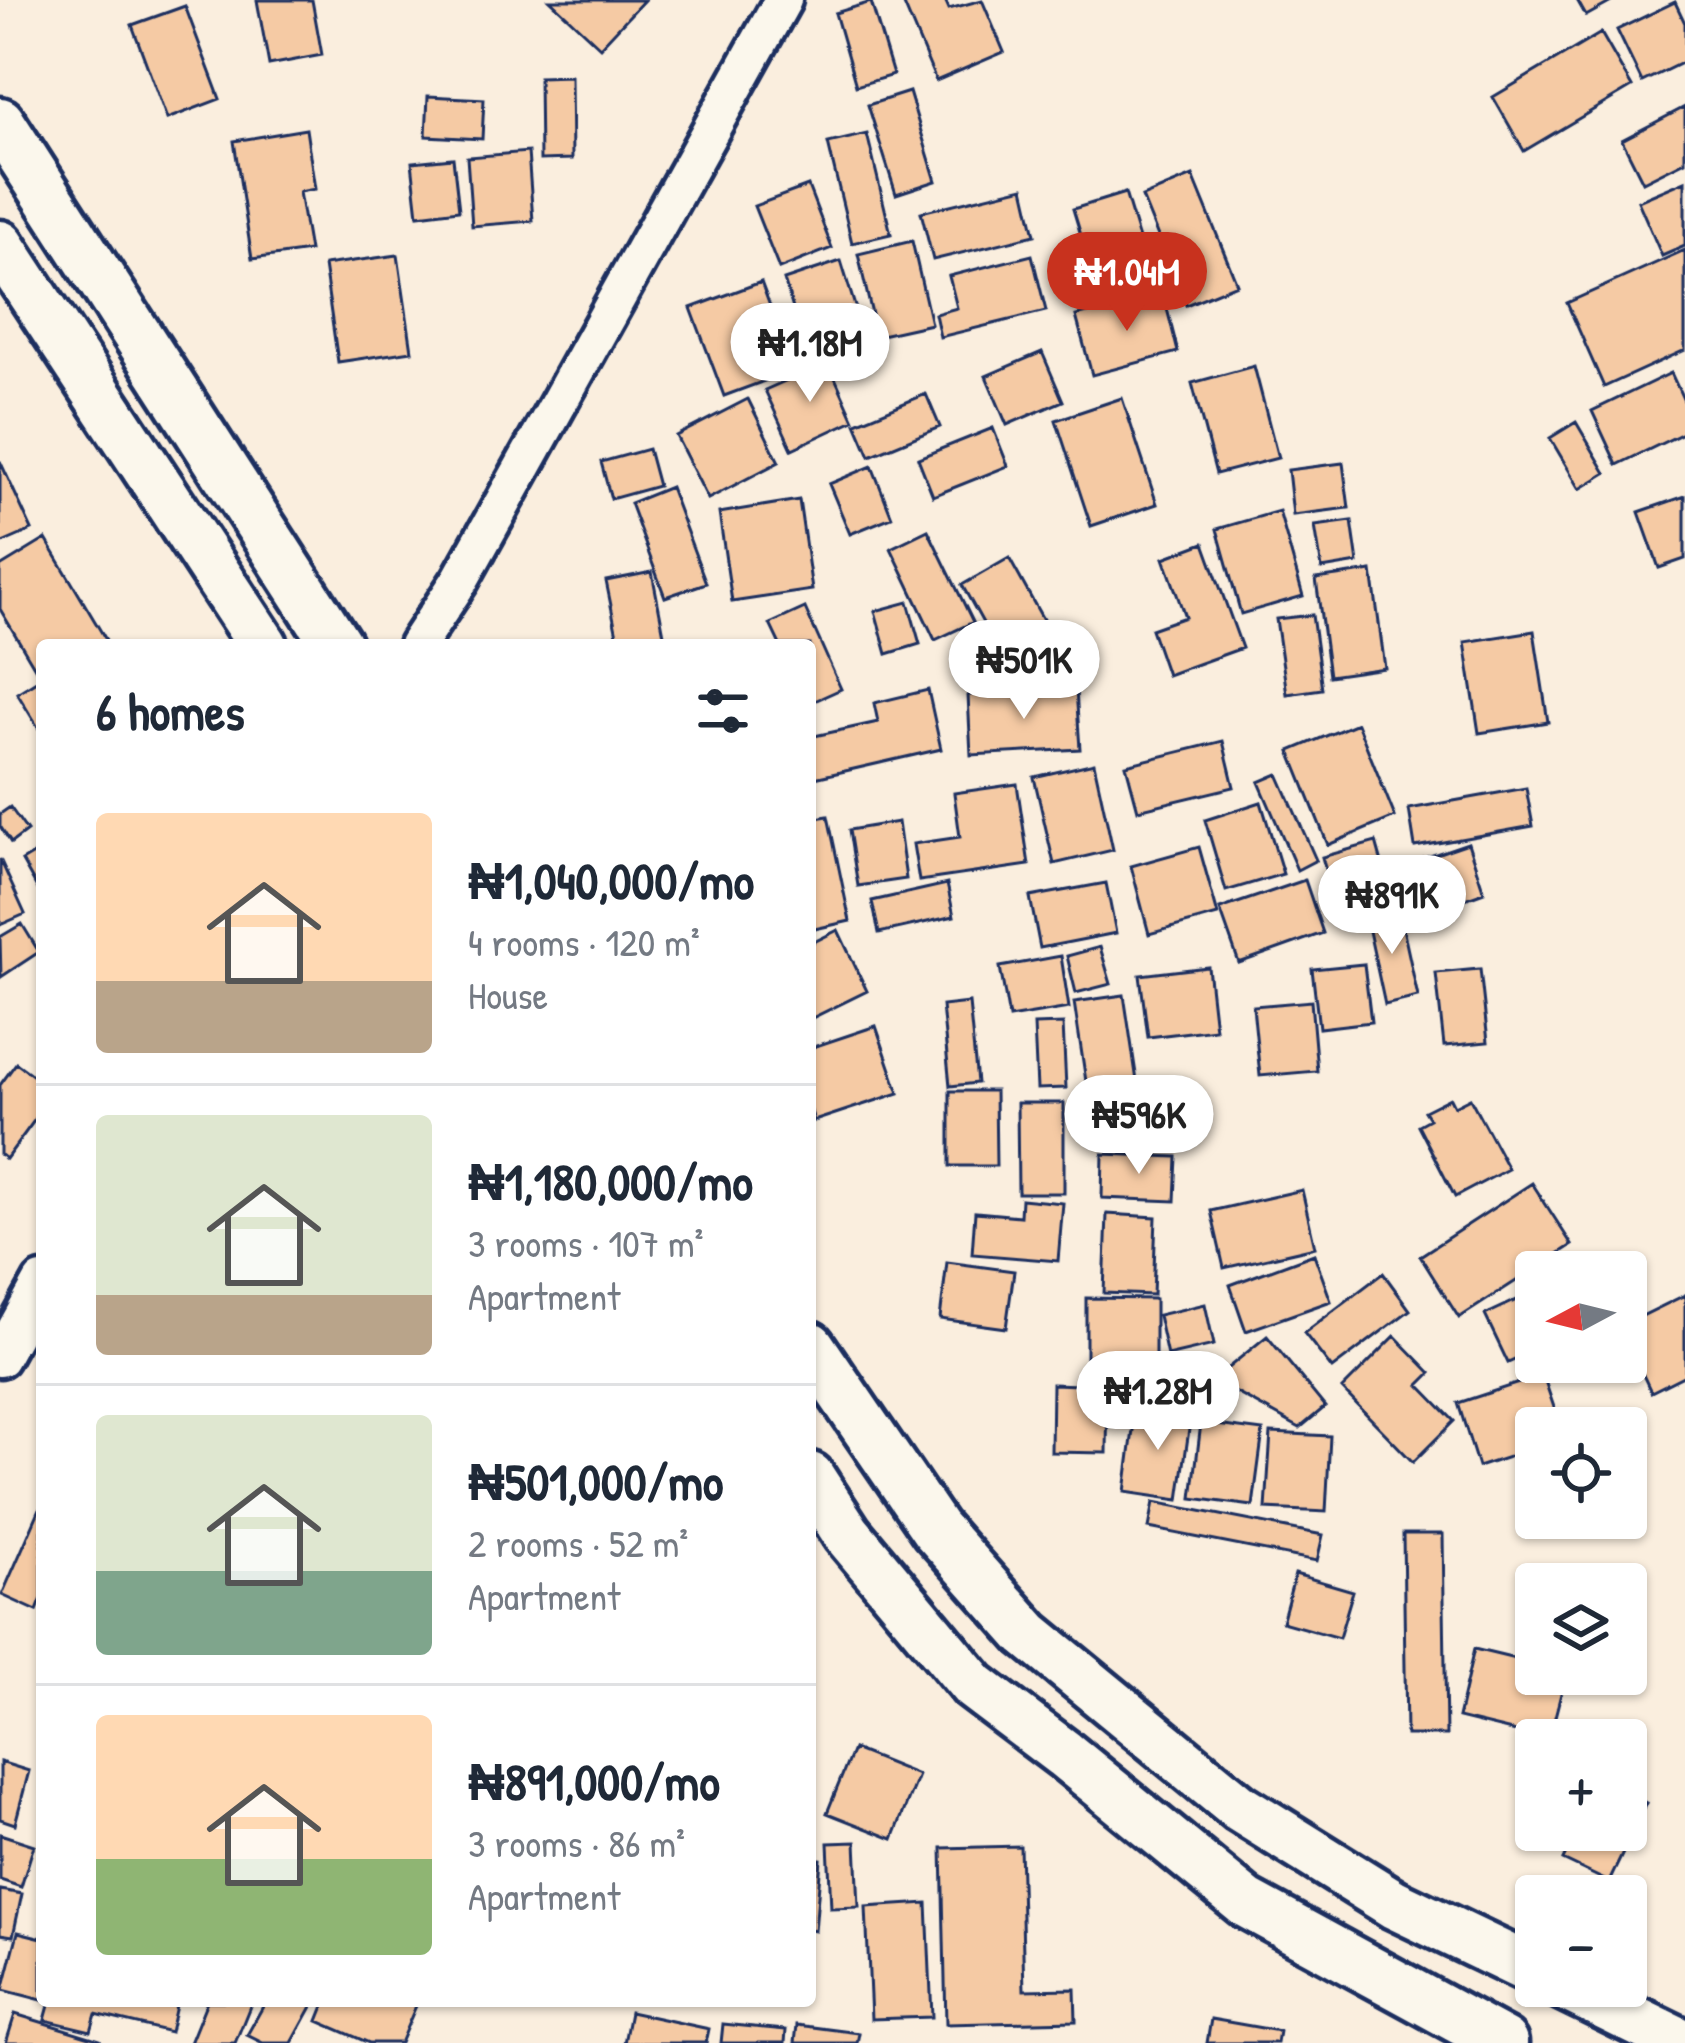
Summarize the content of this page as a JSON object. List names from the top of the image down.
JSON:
{
  "north": "left",
  "page": {
    "price": [
      "₦1.04M",
      "₦1.18M",
      "₦501K",
      "₦891K",
      "₦596K",
      "₦1.28M"
    ],
    "heading": "6 homes",
    "list": [
      {
        "name": "₦1,040,000/mo",
        "note": "4 rooms · 120 m² · House"
      },
      {
        "name": "₦1,180,000/mo",
        "note": "3 rooms · 107 m² · Apartment"
      },
      {
        "name": "₦501,000/mo",
        "note": "2 rooms · 52 m² · Apartment"
      },
      {
        "name": "₦891,000/mo",
        "note": "3 rooms · 86 m² · Apartment"
      }
    ],
    "map_buttons": ["+", "−"]
  }
}
